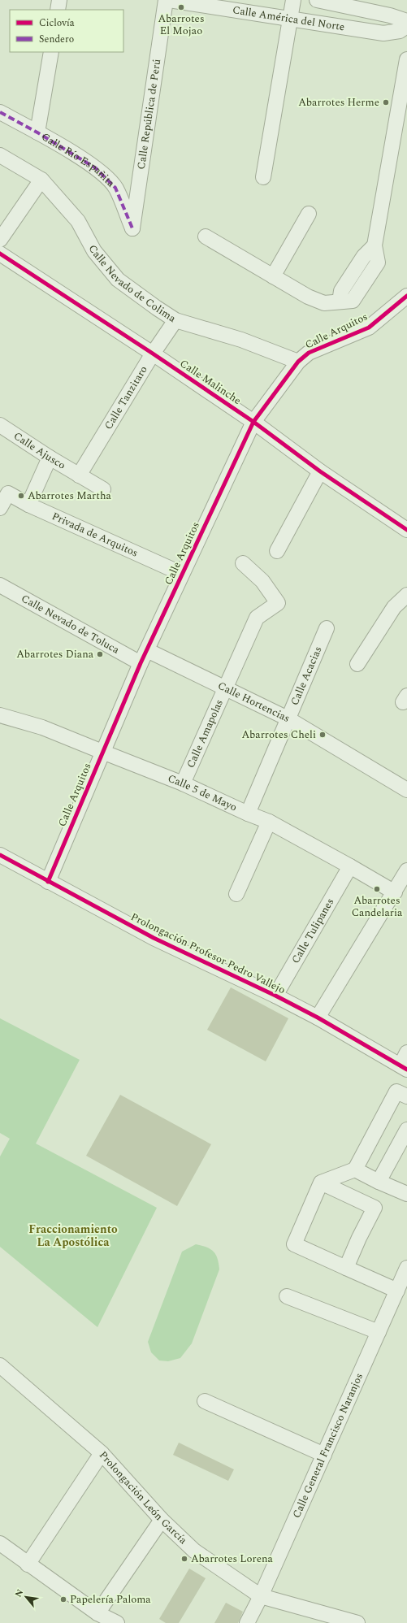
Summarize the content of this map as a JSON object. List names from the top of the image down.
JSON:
{
  "streets": {
    "street": [
      "Calle América del Norte",
      "Calle República de Perú",
      "Calle Río Españita",
      "Calle Nevado de Colima",
      "Calle Arquitos",
      "Calle Malinche",
      "Calle Tanzitaro",
      "Calle Ajusco",
      "Privada de Arquitos",
      "Calle Nevado de Toluca",
      "Calle Acacias",
      "Calle Hortencias",
      "Calle Amapolas",
      "Calle 5 de Mayo",
      "Calle Tulipanes",
      "Prolongación Profesor Pedro Vallejo",
      "Calle General Francisco Naranjos",
      "Prolongación León García"
    ]
  },
  "crossings": [
    ["Calle República de Perú", "Calle Río Españita"],
    ["Calle Nevado de Colima", "Calle Arquitos"],
    ["Calle Nevado de Colima", "Calle Tanzitaro"],
    ["Calle Arquitos", "Calle Malinche"],
    ["Calle Arquitos", "Privada de Arquitos"],
    ["Calle Arquitos", "Calle Nevado de Toluca"],
    ["Calle Arquitos", "Calle Hortencias"],
    ["Calle Arquitos", "Calle 5 de Mayo"],
    ["Calle Arquitos", "Prolongación Profesor Pedro Vallejo"],
    ["Calle Malinche", "Calle Tanzitaro"],
    ["Calle Tanzitaro", "Calle Ajusco"],
    ["Calle Nevado de Toluca", "Calle Hortencias"],
    ["Calle Acacias", "Calle Hortencias"],
    ["Calle Acacias", "Calle 5 de Mayo"],
    ["Calle Hortencias", "Calle Amapolas"],
    ["Calle Amapolas", "Calle 5 de Mayo"],
    ["Calle 5 de Mayo", "Calle Tulipanes"],
    ["Calle Tulipanes", "Prolongación Profesor Pedro Vallejo"],
    ["Calle General Francisco Naranjos", "Prolongación León García"]
  ],
  "districts": ["Fraccionamiento La Apostólica"],
  "places": [
    "Abarrotes El Mojao",
    "Abarrotes Herme",
    "Abarrotes Martha",
    "Abarrotes Diana",
    "Abarrotes Cheli",
    "Abarrotes Candelaria",
    "Abarrotes Lorena",
    "Papelería Paloma"
  ],
  "legend": ["Ciclovía", "Sendero"],
  "north": "top left"
}
